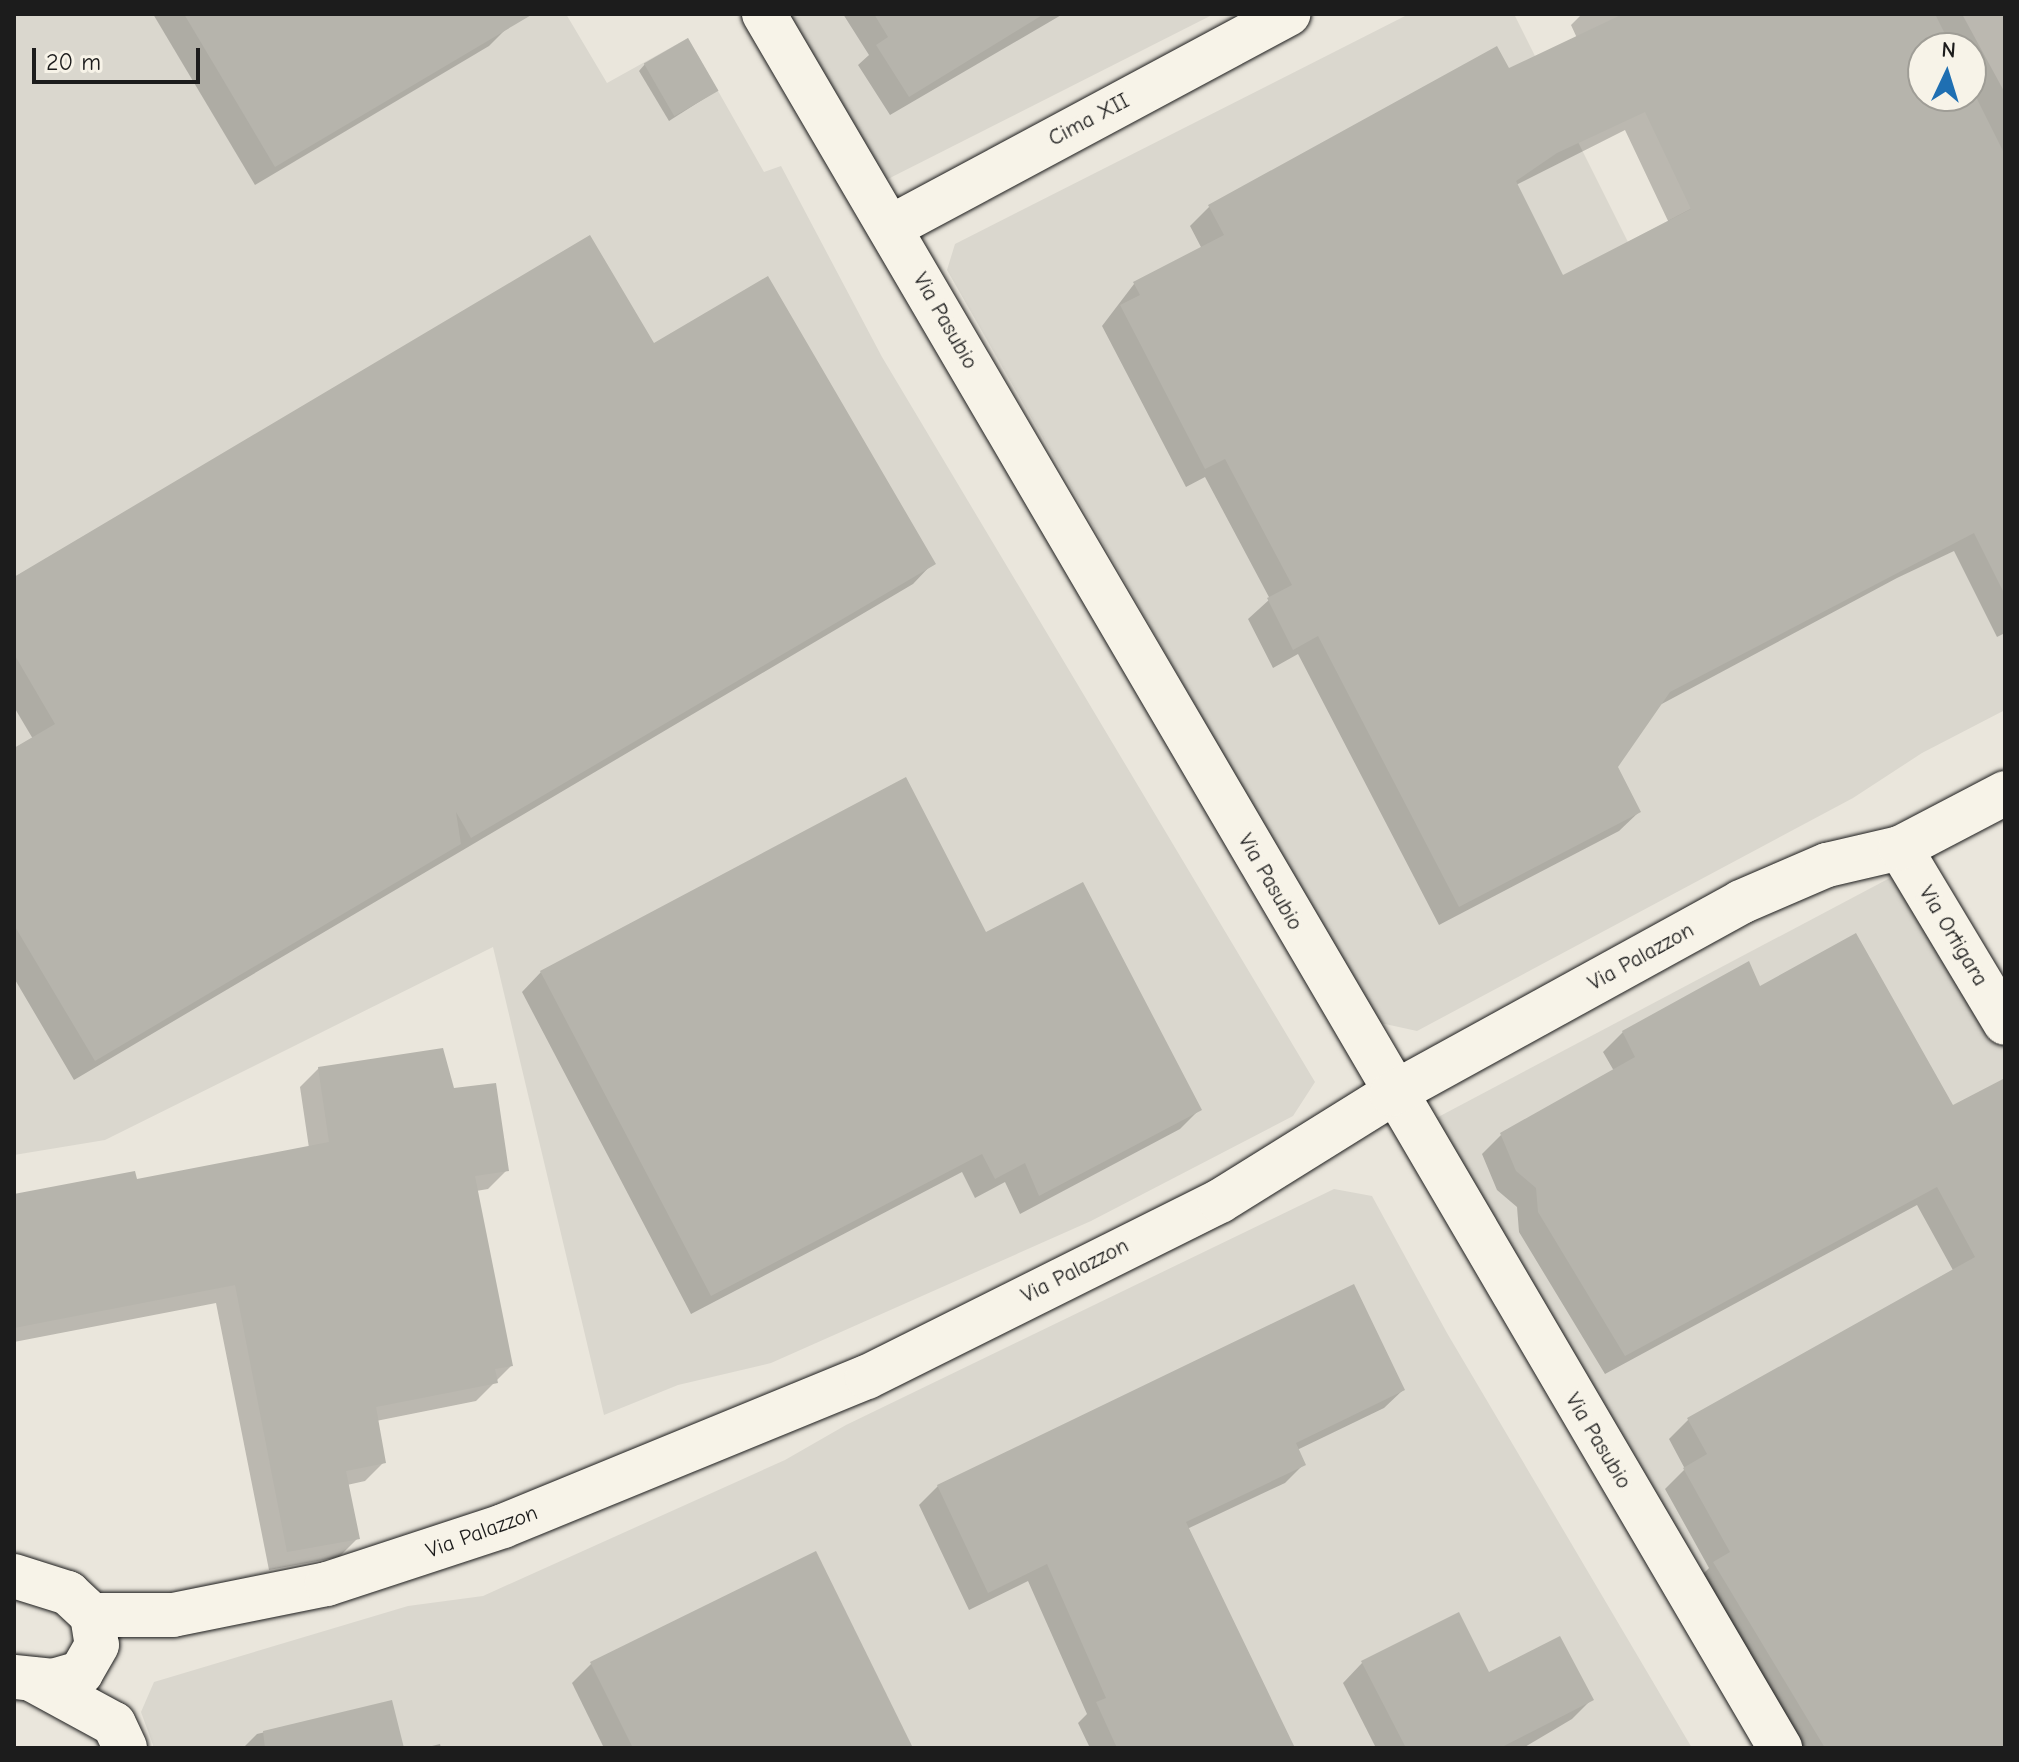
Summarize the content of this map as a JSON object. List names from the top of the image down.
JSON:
{
  "streets": {
    "street": [
      "Cima XII",
      "Via Pasubio",
      "Via Ortigara",
      "Via Palazzon"
    ]
  },
  "crossings": [
    ["Cima XII", "Via Pasubio"],
    ["Via Pasubio", "Via Palazzon"],
    ["Via Ortigara", "Via Palazzon"]
  ],
  "scale_bar": "20 m",
  "north": "top"
}
